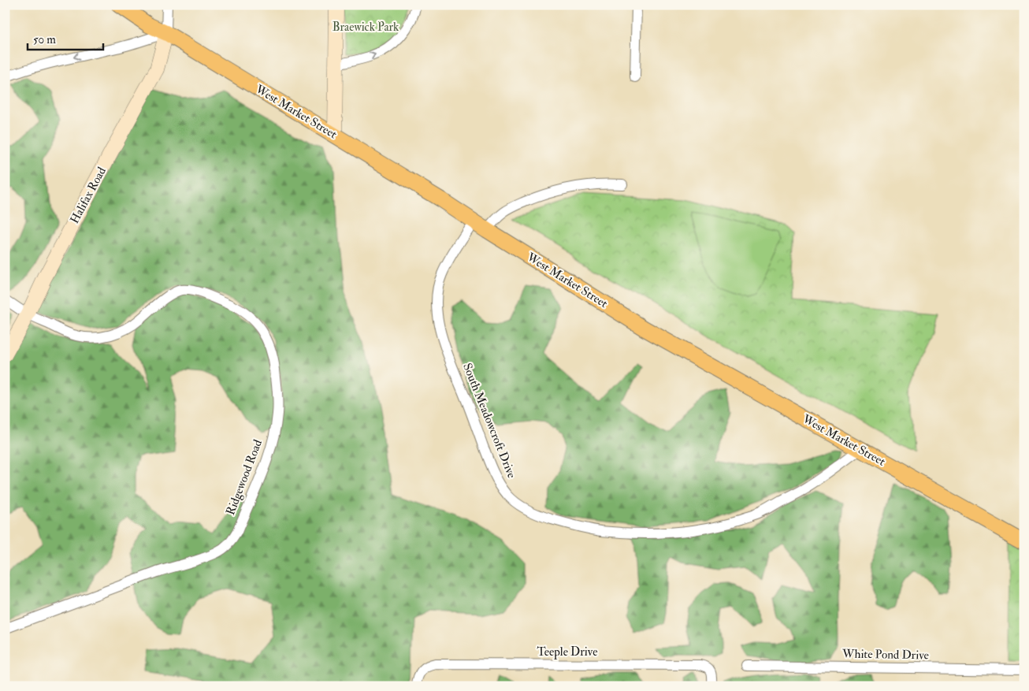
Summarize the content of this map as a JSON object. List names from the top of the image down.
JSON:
{
  "streets": {
    "main road": ["West Market Street"],
    "street": [
      "Halifax Road",
      "South Meadowcroft Drive",
      "Ridgewood Road",
      "Teeple Drive",
      "White Pond Drive"
    ]
  },
  "crossings": [
    ["West Market Street", "Halifax Road"],
    ["West Market Street", "South Meadowcroft Drive"],
    ["Halifax Road", "Ridgewood Road"]
  ],
  "parks": ["Braewick Park"],
  "scale_bar": "50 m"
}
